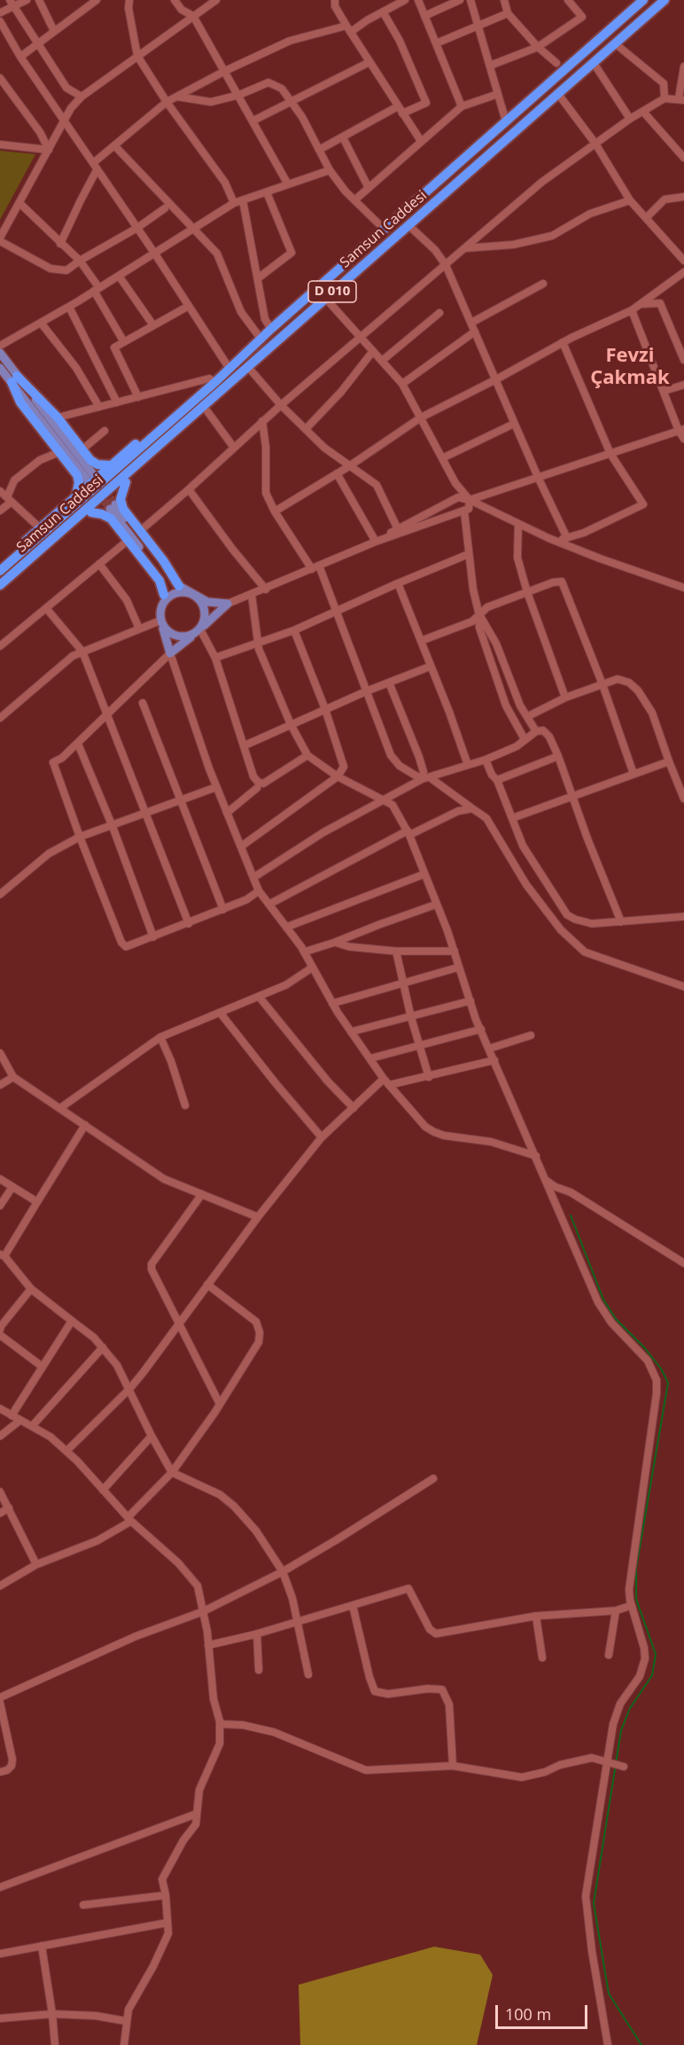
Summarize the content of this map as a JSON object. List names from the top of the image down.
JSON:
{
  "streets": {
    "highway": ["Samsun Caddesi", "D 010"]
  },
  "districts": ["Fevzi Çakmak"],
  "scale_bar": "100 m"
}
